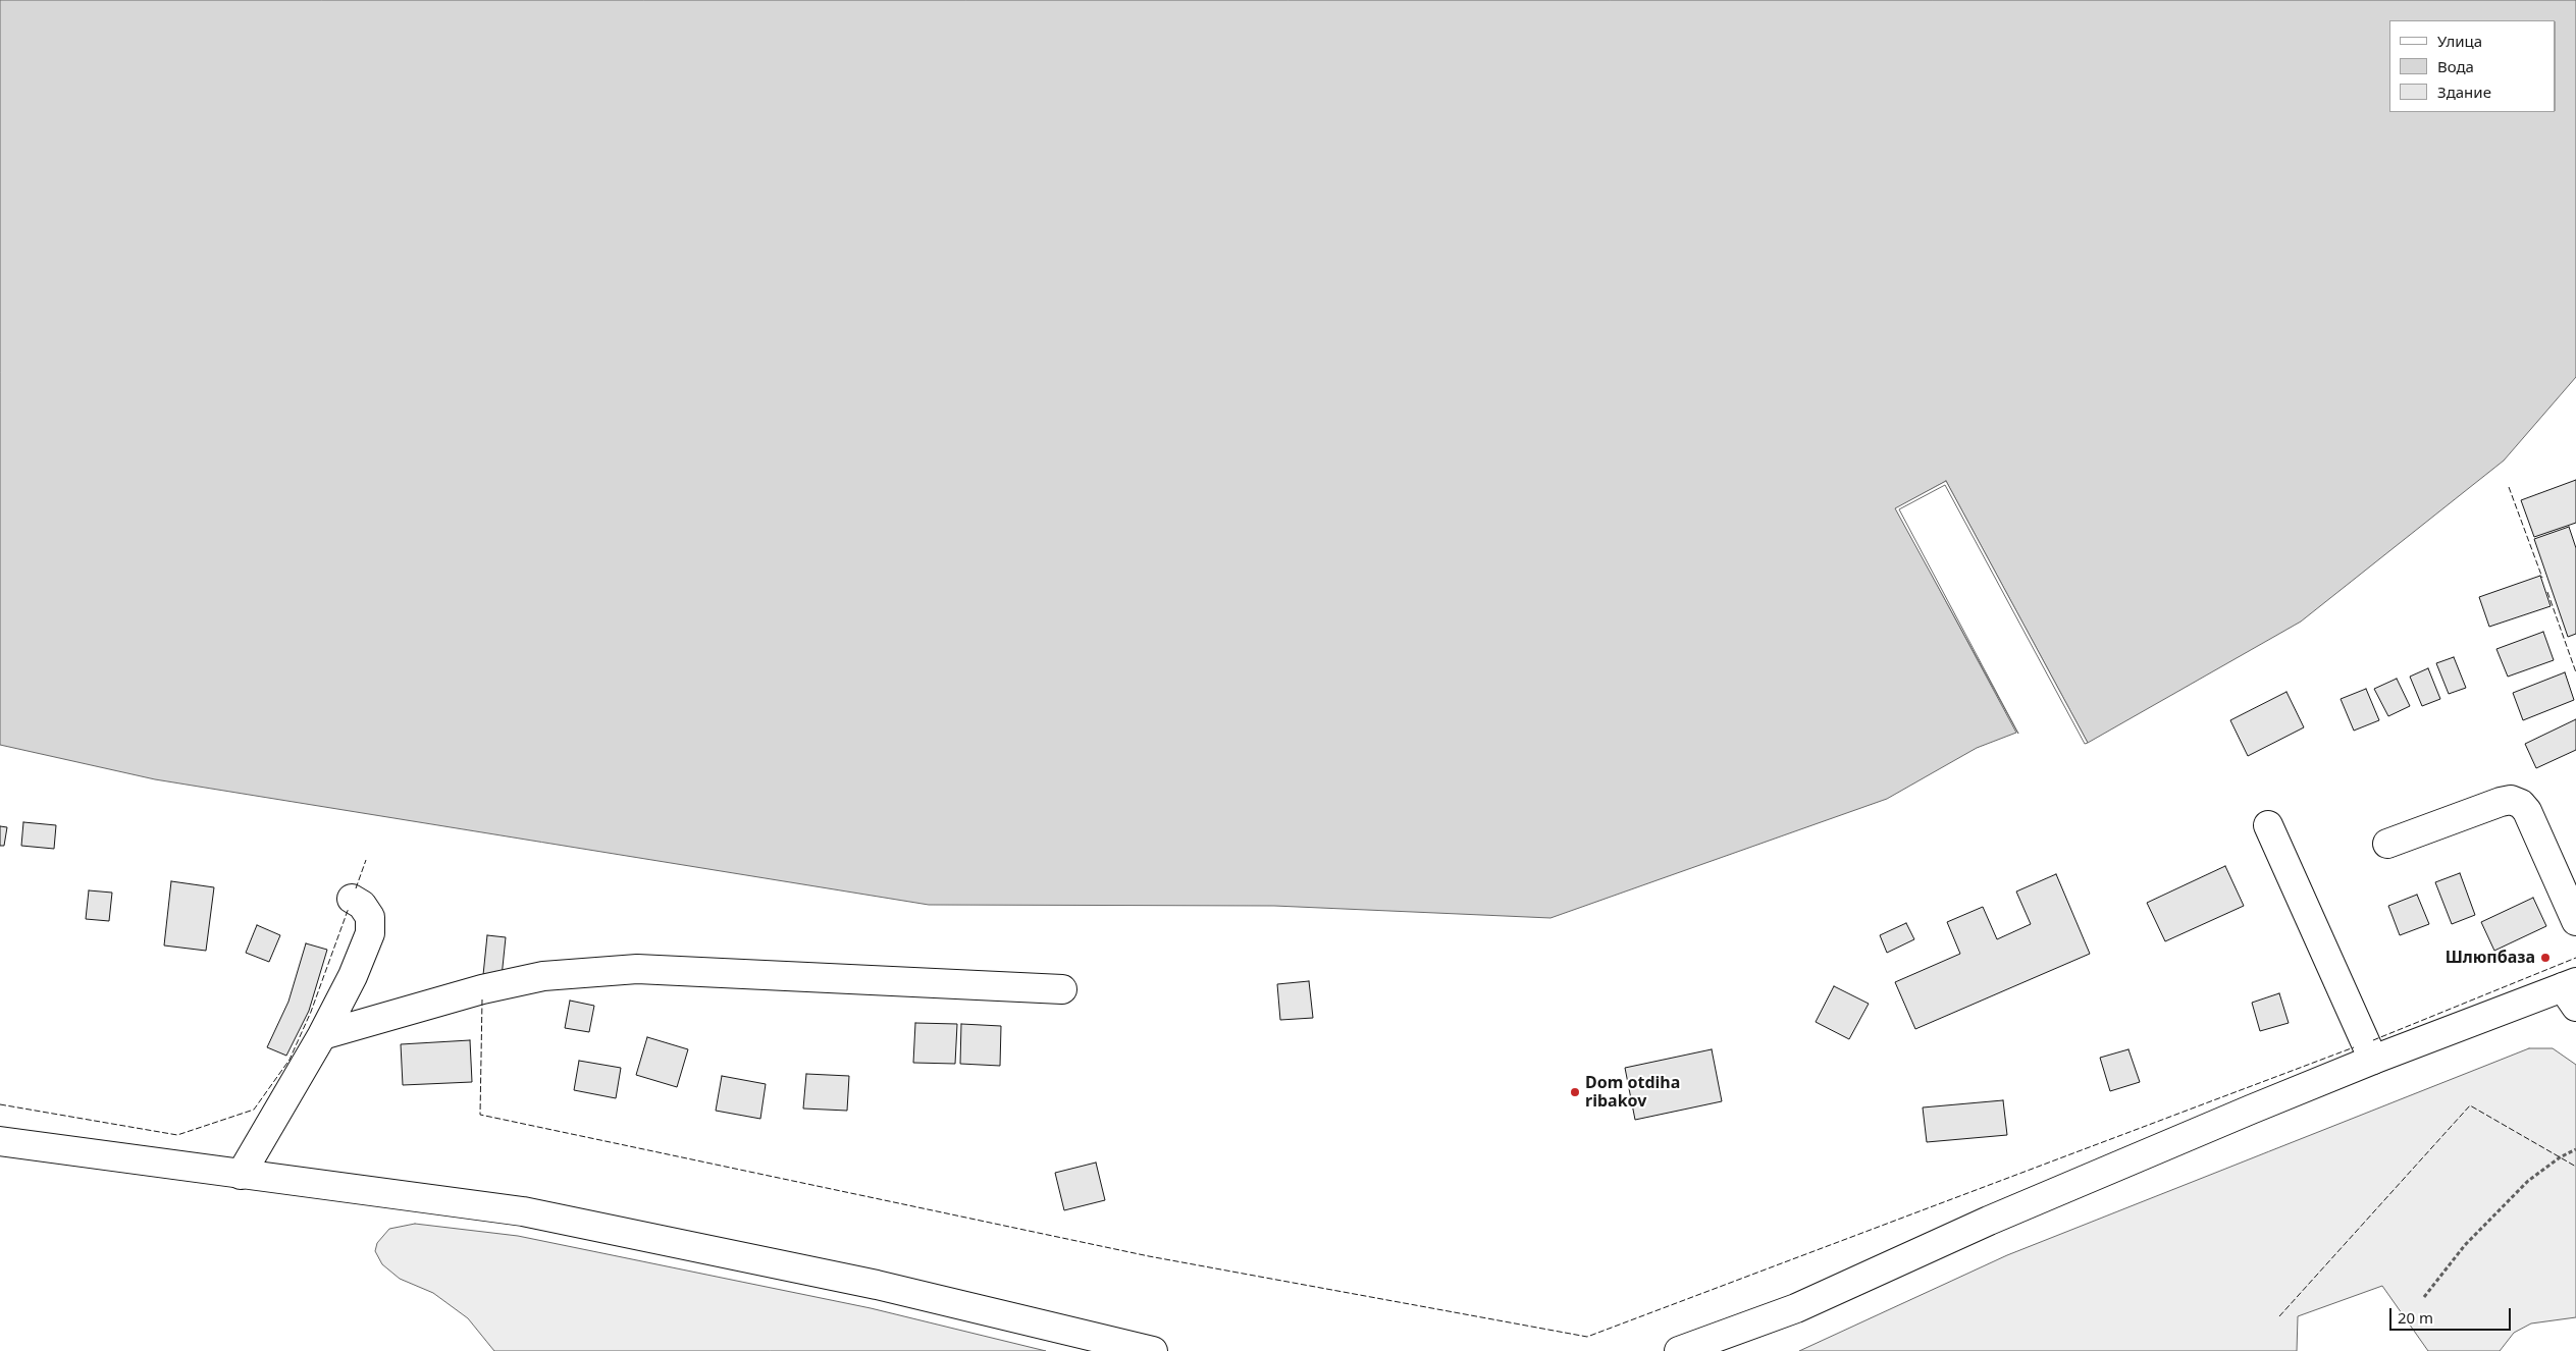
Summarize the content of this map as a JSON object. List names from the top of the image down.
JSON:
{
  "places": ["Шлюпбаза", "Dom otdiha ribakov"],
  "legend": ["Улица", "Вода", "Здание"],
  "scale_bar": "20 m"
}
